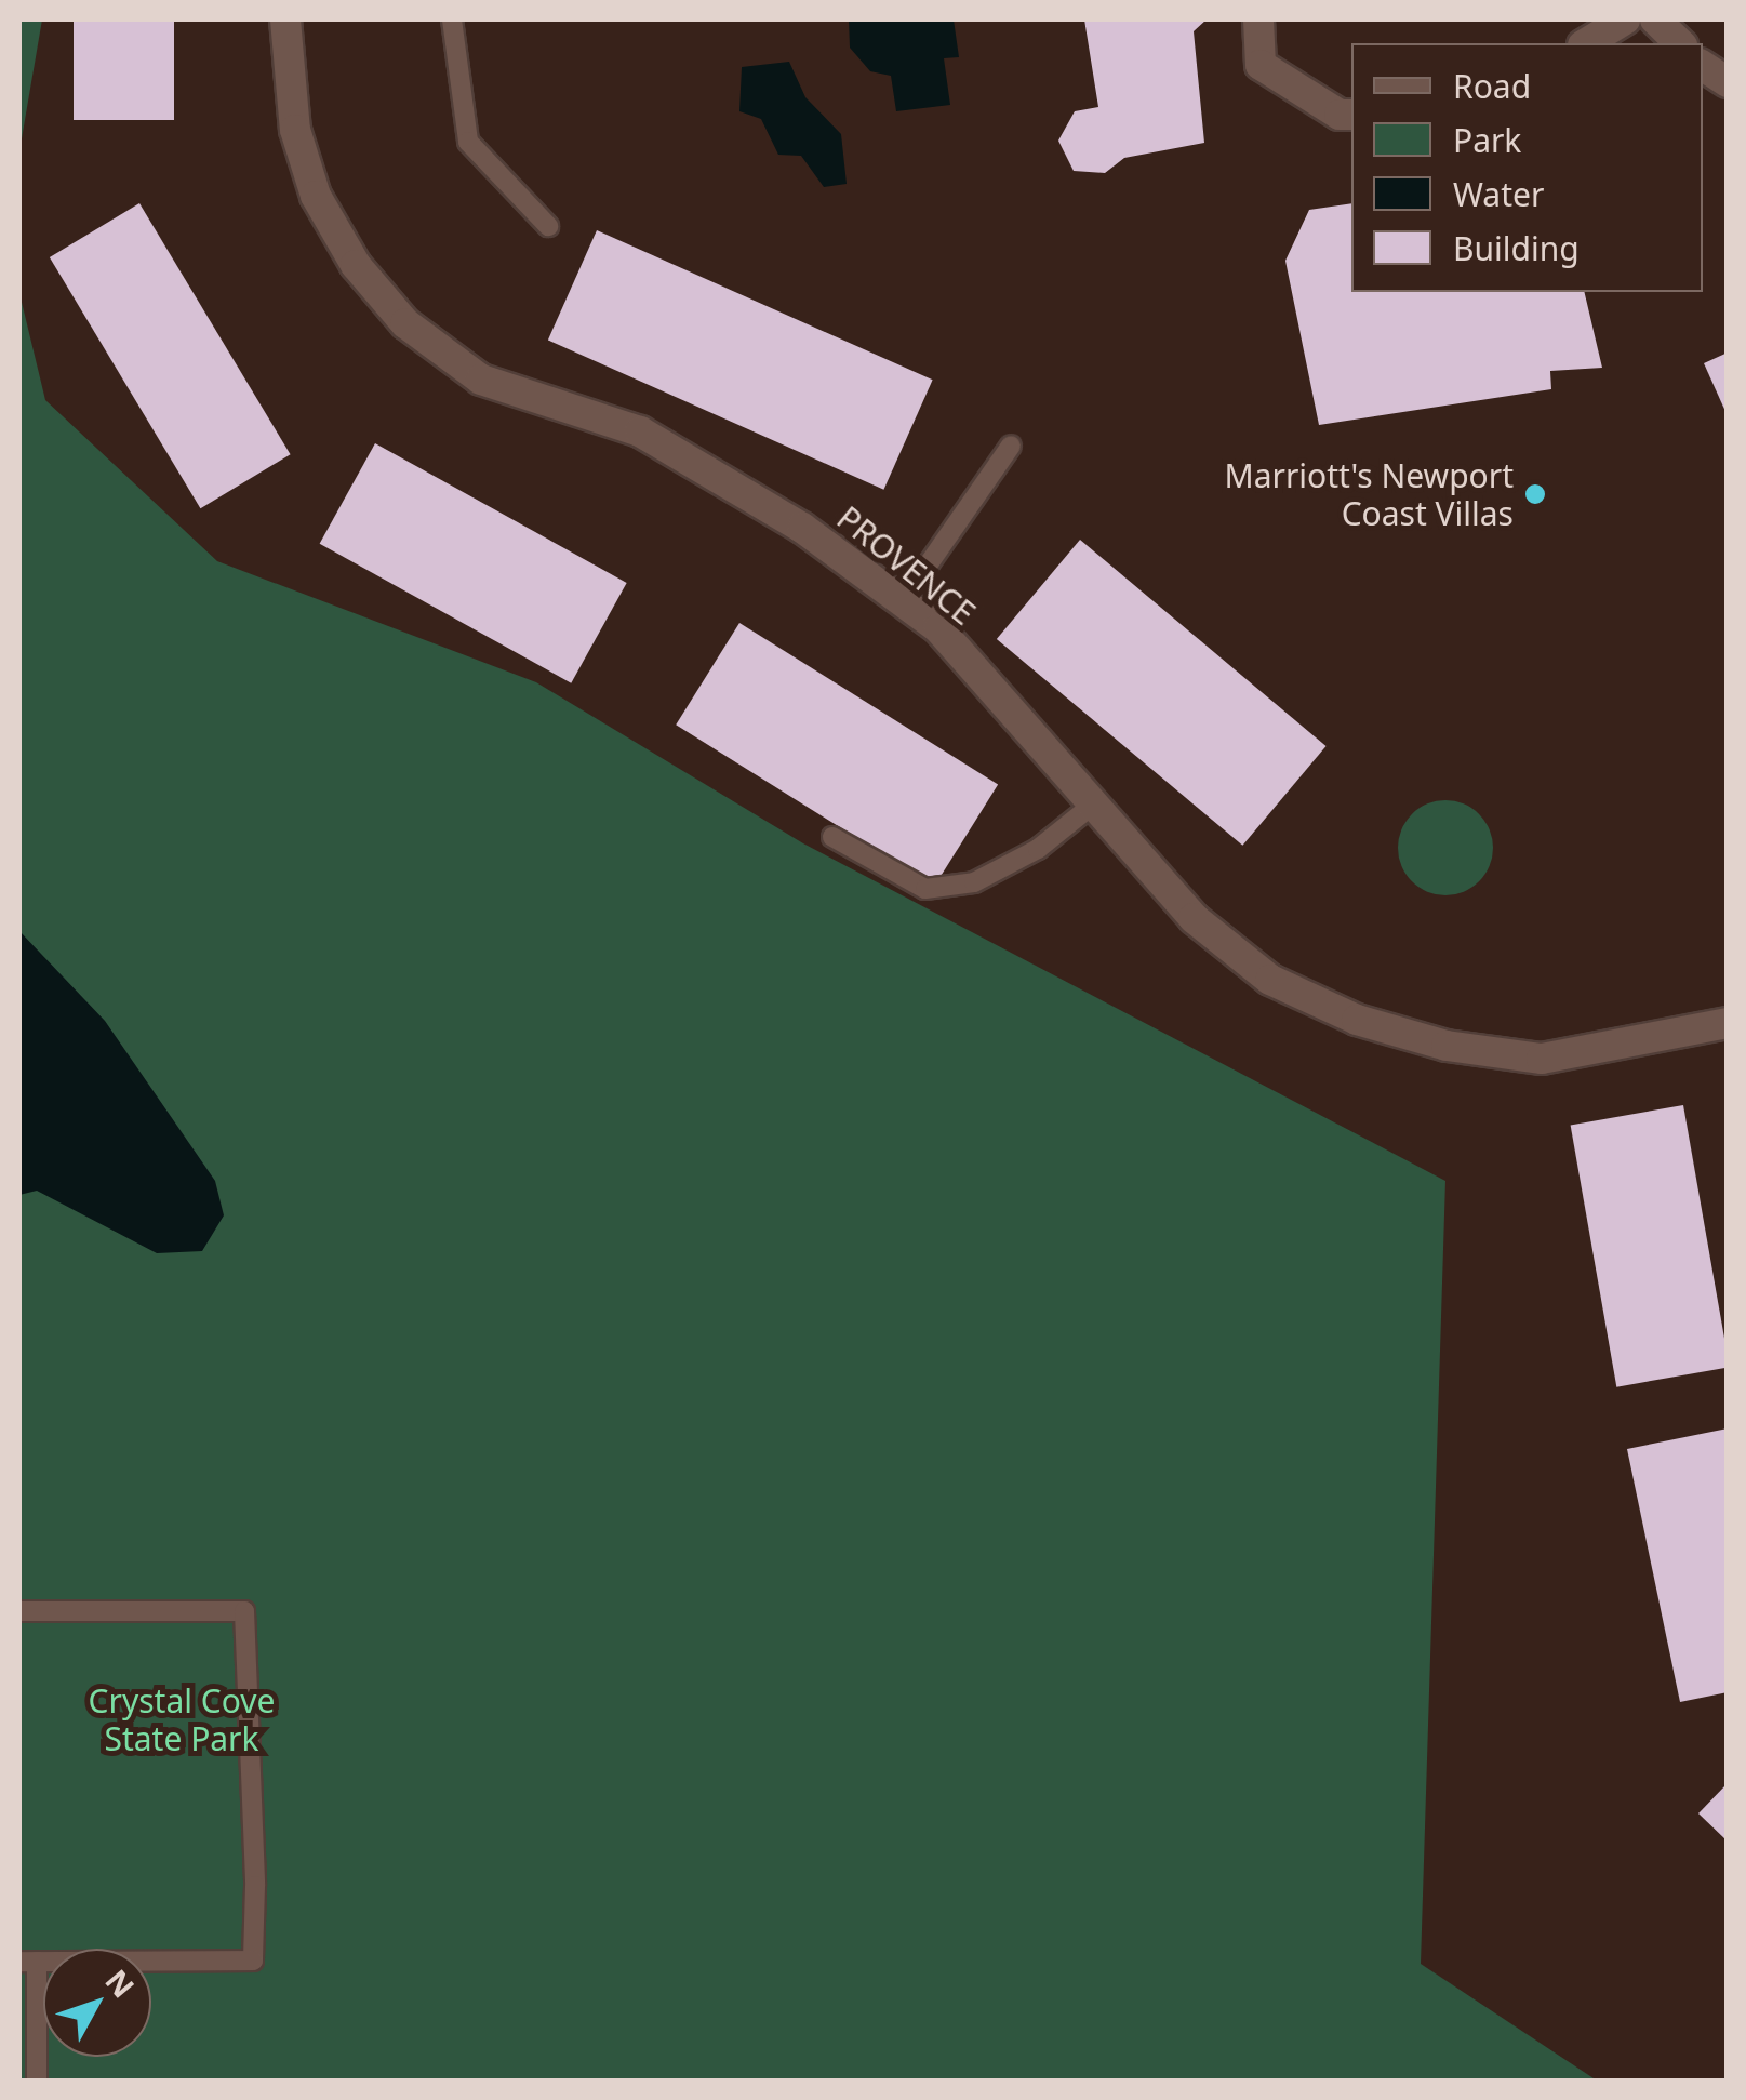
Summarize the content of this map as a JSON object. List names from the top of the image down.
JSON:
{
  "streets": {
    "street": ["PROVENCE"]
  },
  "parks": ["Crystal Cove State Park"],
  "places": ["Marriott's Newport Coast Villas"],
  "legend": [
    "Road",
    "Park",
    "Water",
    "Building"
  ],
  "north": "top right"
}
